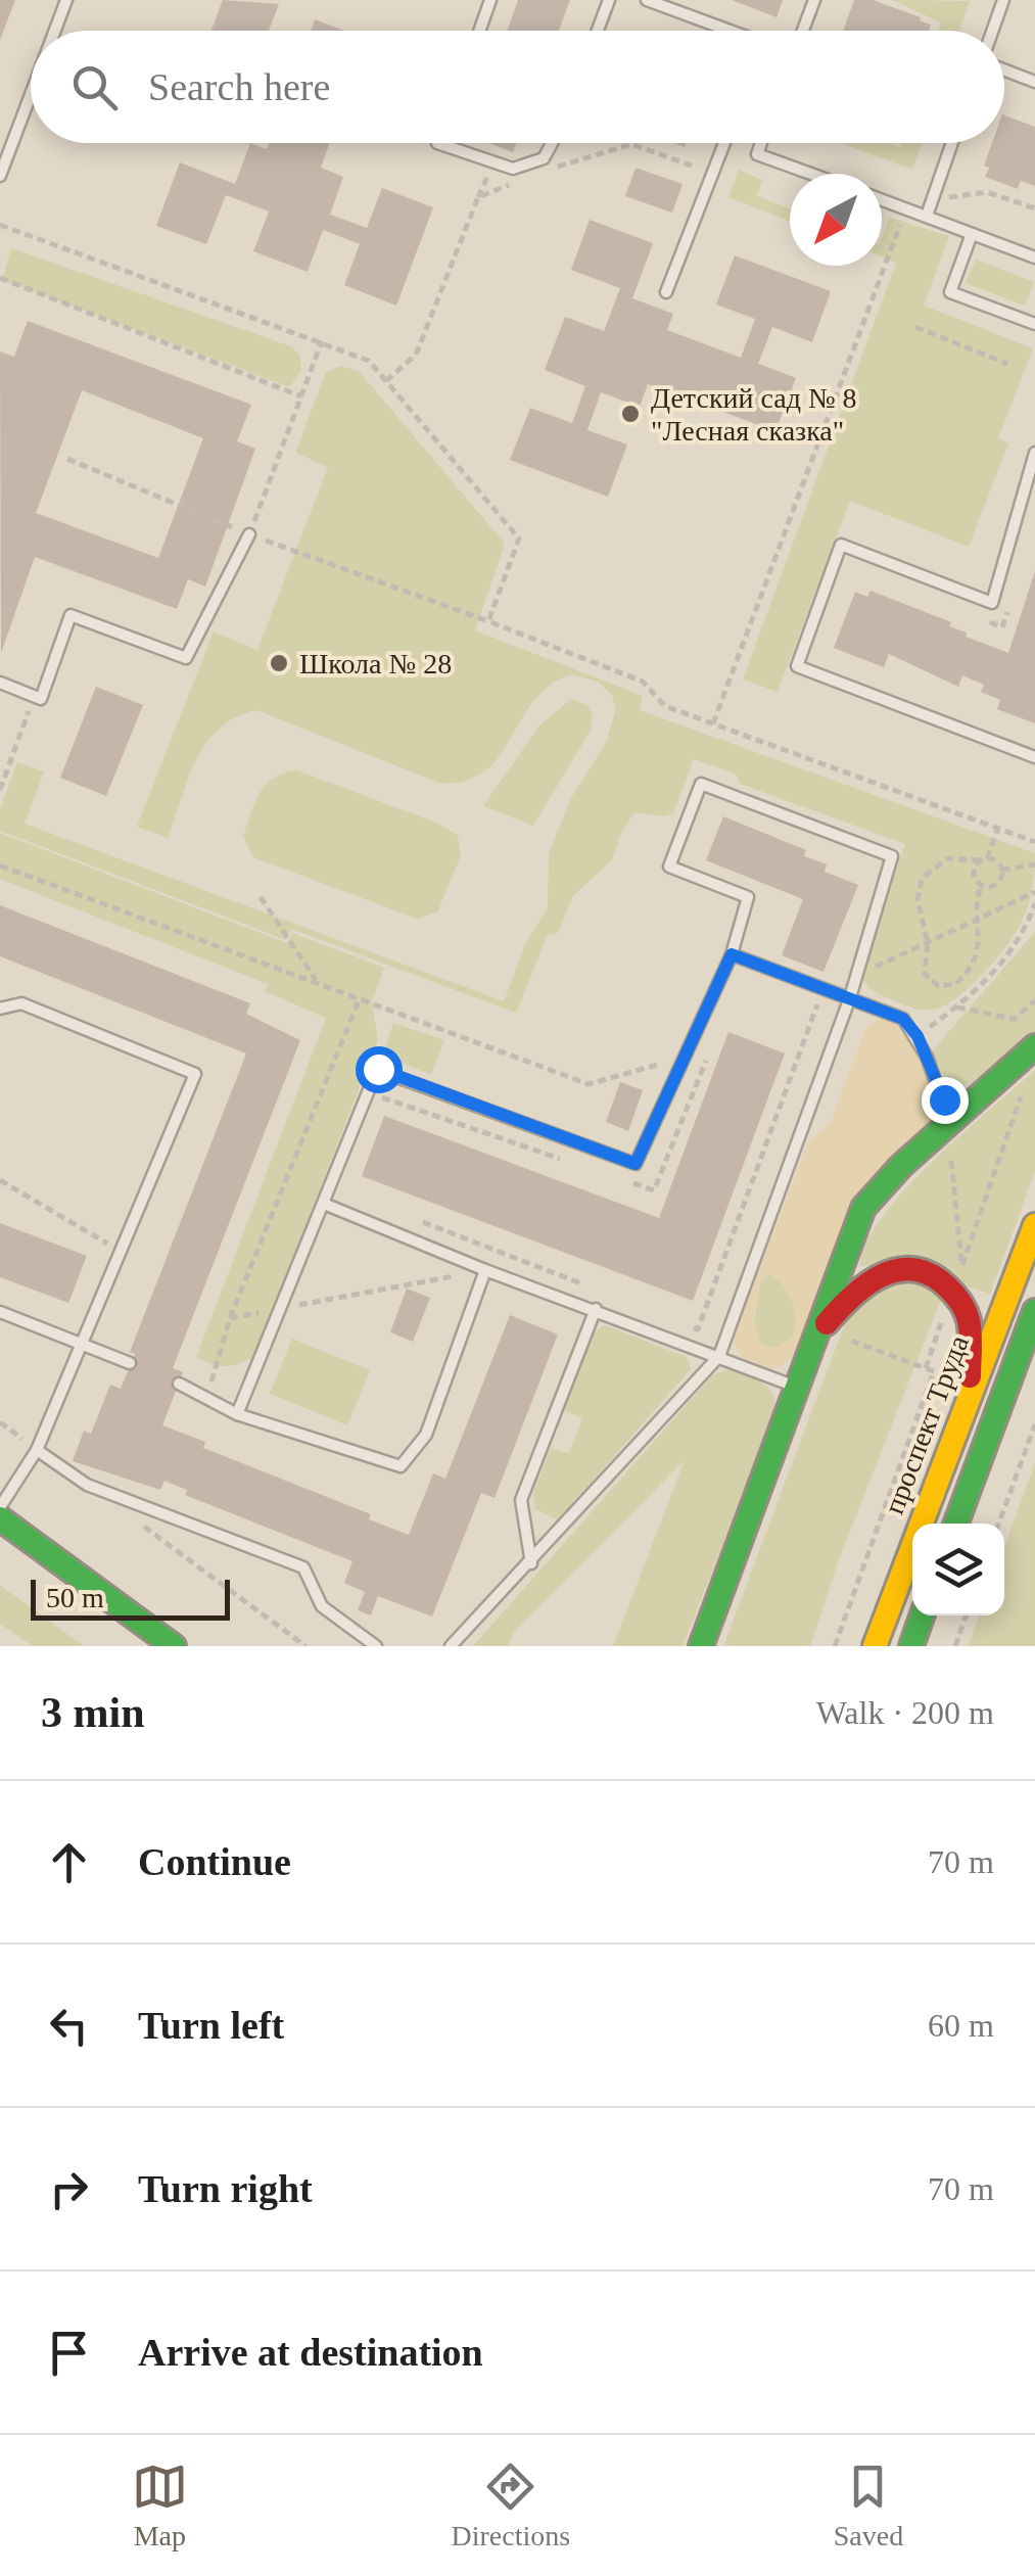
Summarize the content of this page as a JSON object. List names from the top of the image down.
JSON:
{
  "streets": {
    "main road": ["проспект Труда"]
  },
  "places": ["Детский сад № 8 \"Лесная сказка\"", "Школа № 28"],
  "scale_bar": "50 m",
  "north": "bottom left",
  "page": {
    "search": "Search here",
    "scale": "50 m",
    "heading": ["3 min", "Walk · 200 m"],
    "list": [
      ["Continue", "70 m"],
      ["Turn left", "60 m"],
      ["Turn right", "70 m"],
      "Arrive at destination"
    ],
    "nav": ["Map", "Directions", "Saved"]
  }
}
